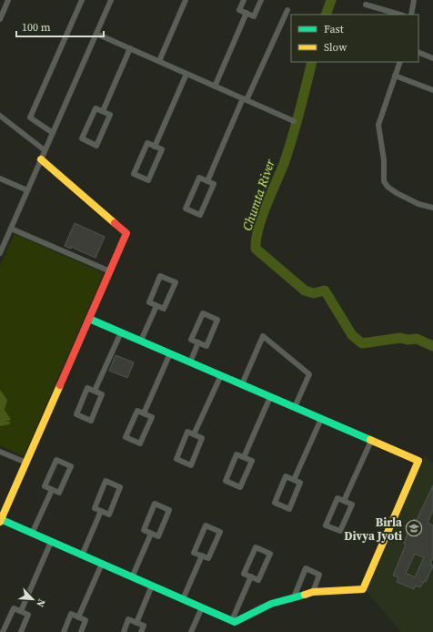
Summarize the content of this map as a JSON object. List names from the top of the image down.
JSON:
{
  "water": ["Chumta River"],
  "places": {
    "school or university": ["Birla Divya Jyoti"]
  },
  "legend": ["Fast", "Slow"],
  "scale_bar": "100 m",
  "north": "bottom right"
}
